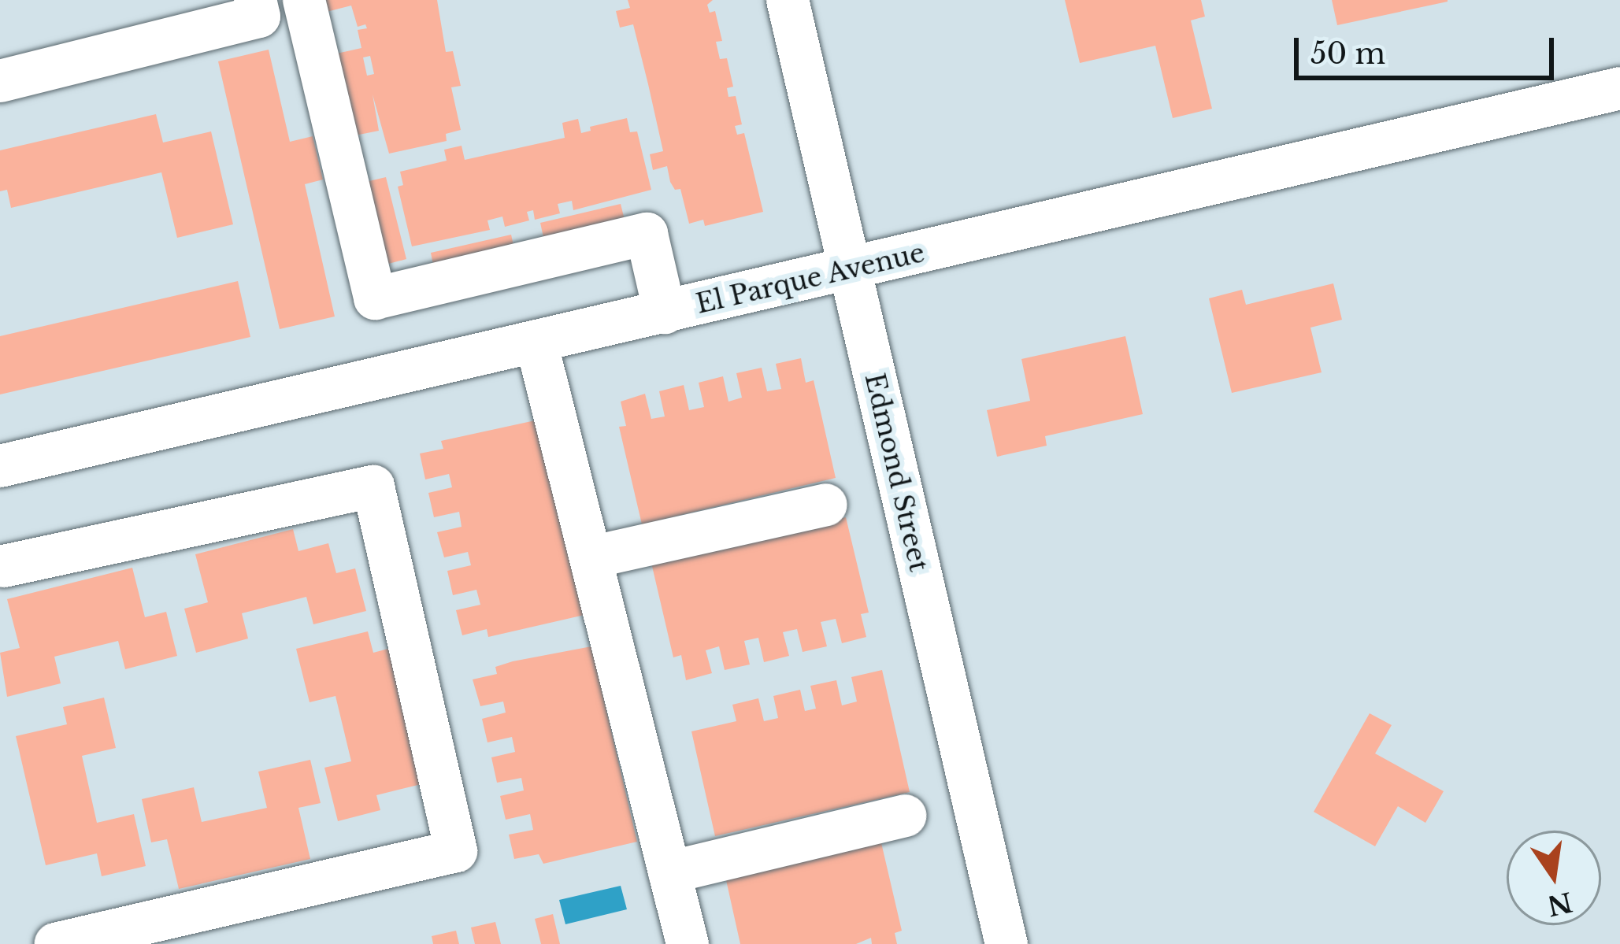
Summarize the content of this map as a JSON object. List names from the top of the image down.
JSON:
{
  "streets": {
    "street": ["El Parque Avenue", "Edmond Street"]
  },
  "crossings": [
    ["El Parque Avenue", "Edmond Street"]
  ],
  "scale_bar": "50 m",
  "north": "bottom"
}
